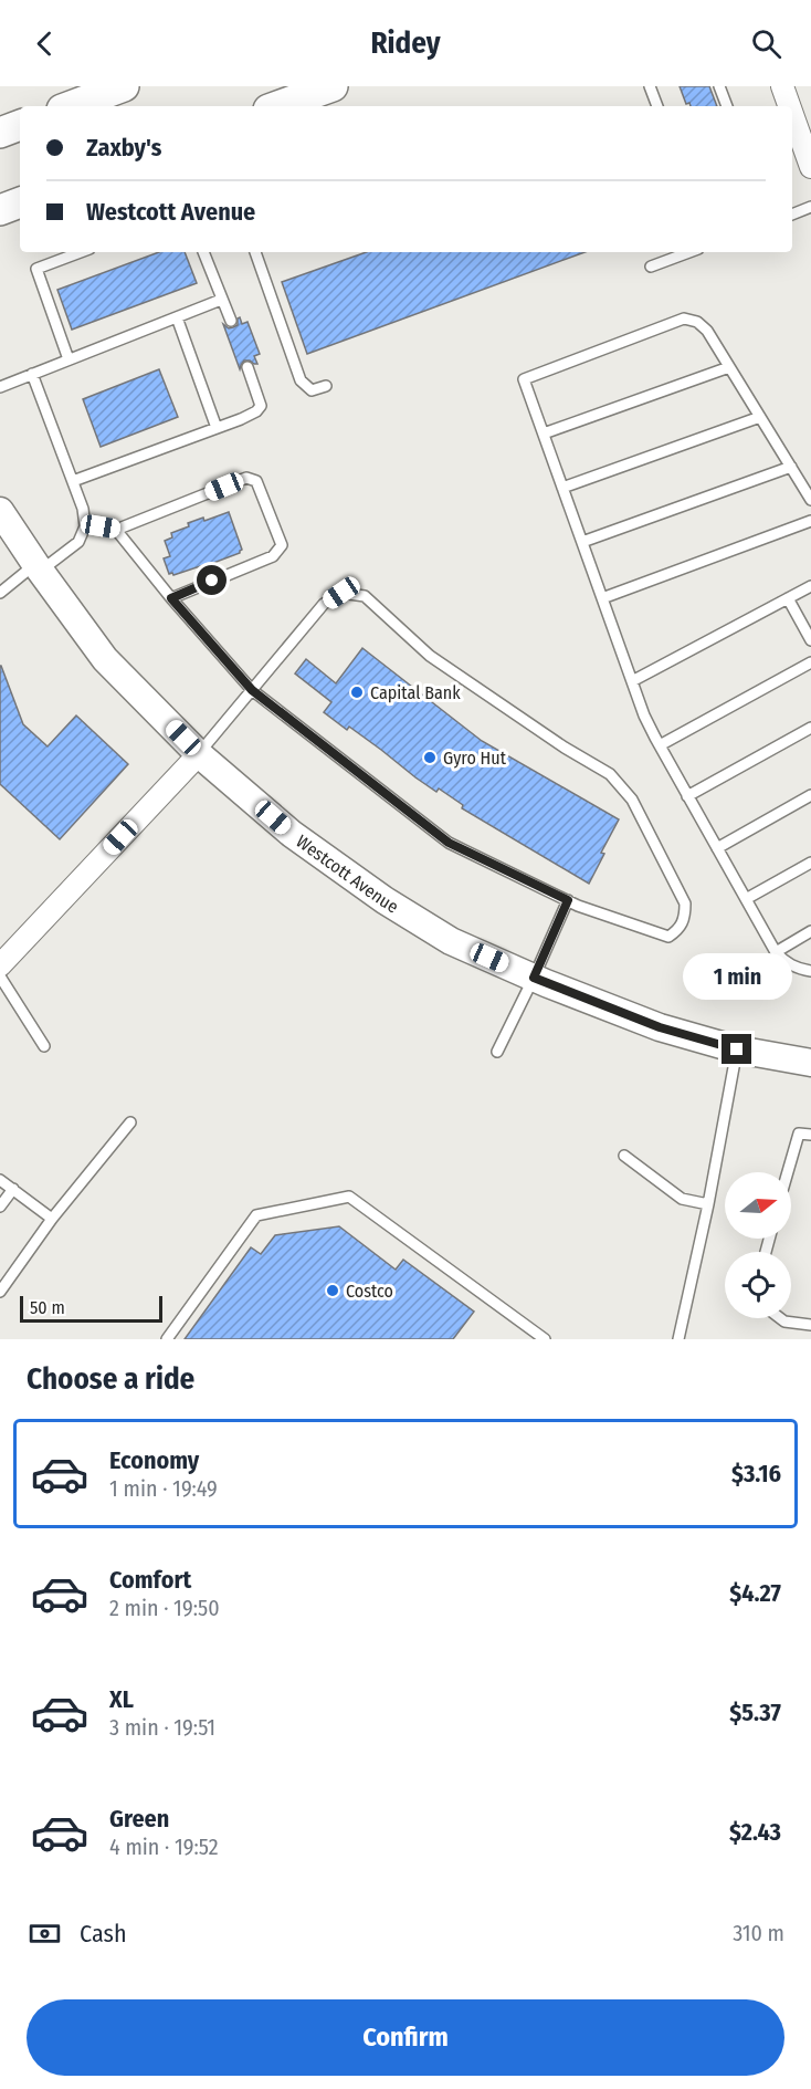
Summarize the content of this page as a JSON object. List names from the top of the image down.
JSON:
{
  "streets": {
    "street": ["Westcott Avenue"]
  },
  "places": ["Capital Bank", "Gyro Hut", "Costco"],
  "scale_bar": "50 m",
  "north": "right",
  "page": {
    "header": "Ridey",
    "banner": ["Zaxby's", "Westcott Avenue"],
    "bubble": "1 min",
    "scale": "50 m",
    "heading": "Choose a ride",
    "list": [
      {
        "name": "Economy",
        "note": "1 min · 19:49",
        "value": "$3.16"
      },
      {
        "name": "Comfort",
        "note": "2 min · 19:50",
        "value": "$4.27"
      },
      {
        "name": "XL",
        "note": "3 min · 19:51",
        "value": "$5.37"
      },
      {
        "name": "Green",
        "note": "4 min · 19:52",
        "value": "$2.43"
      }
    ],
    "pay": ["Cash", "310 m"],
    "buttons": "Confirm"
  }
}
